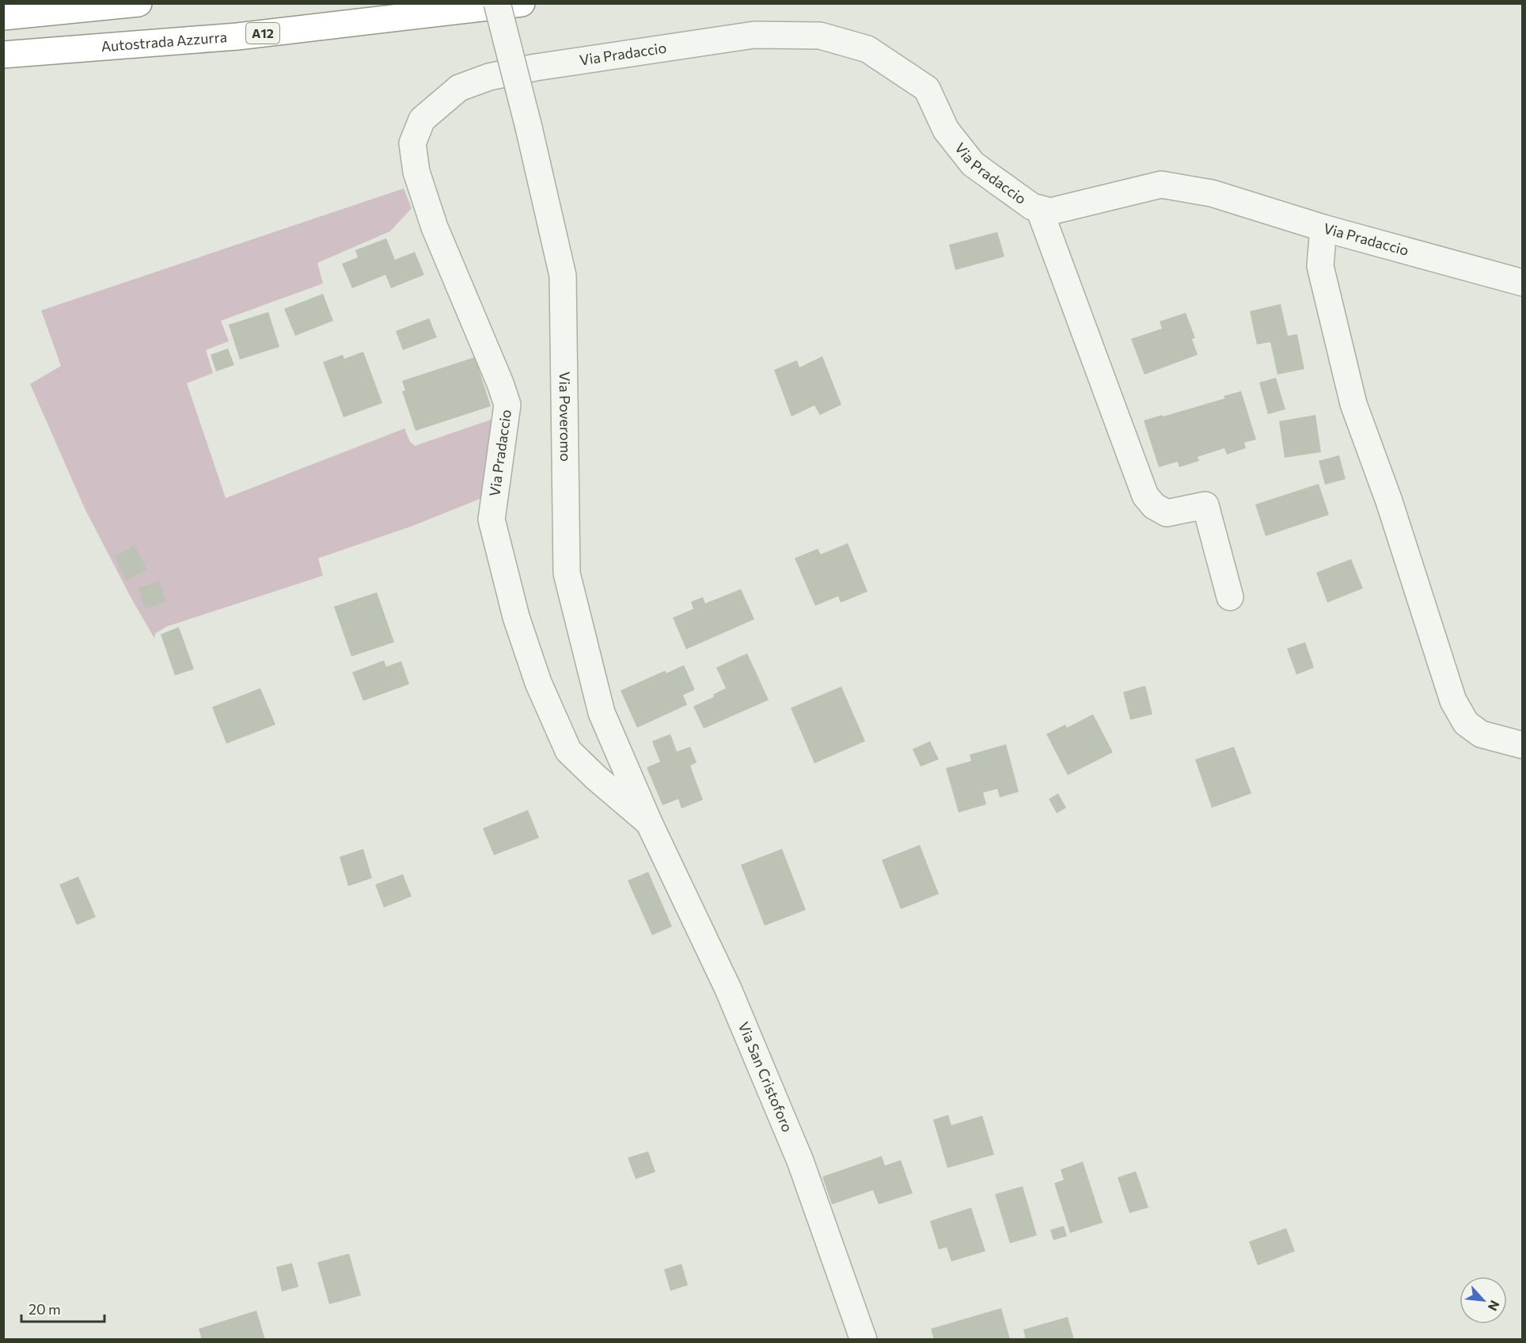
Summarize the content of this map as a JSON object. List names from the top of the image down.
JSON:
{
  "streets": {
    "highway": ["A12", "Autostrada Azzurra"],
    "street": ["Via Pradaccio", "Via Poveromo", "Via San Cristoforo"]
  },
  "crossings": [
    ["Via Pradaccio", "Via Poveromo"],
    ["Via Pradaccio", "Via San Cristoforo"],
    ["Via Poveromo", "Via San Cristoforo"]
  ],
  "scale_bar": "20 m",
  "north": "bottom right"
}
